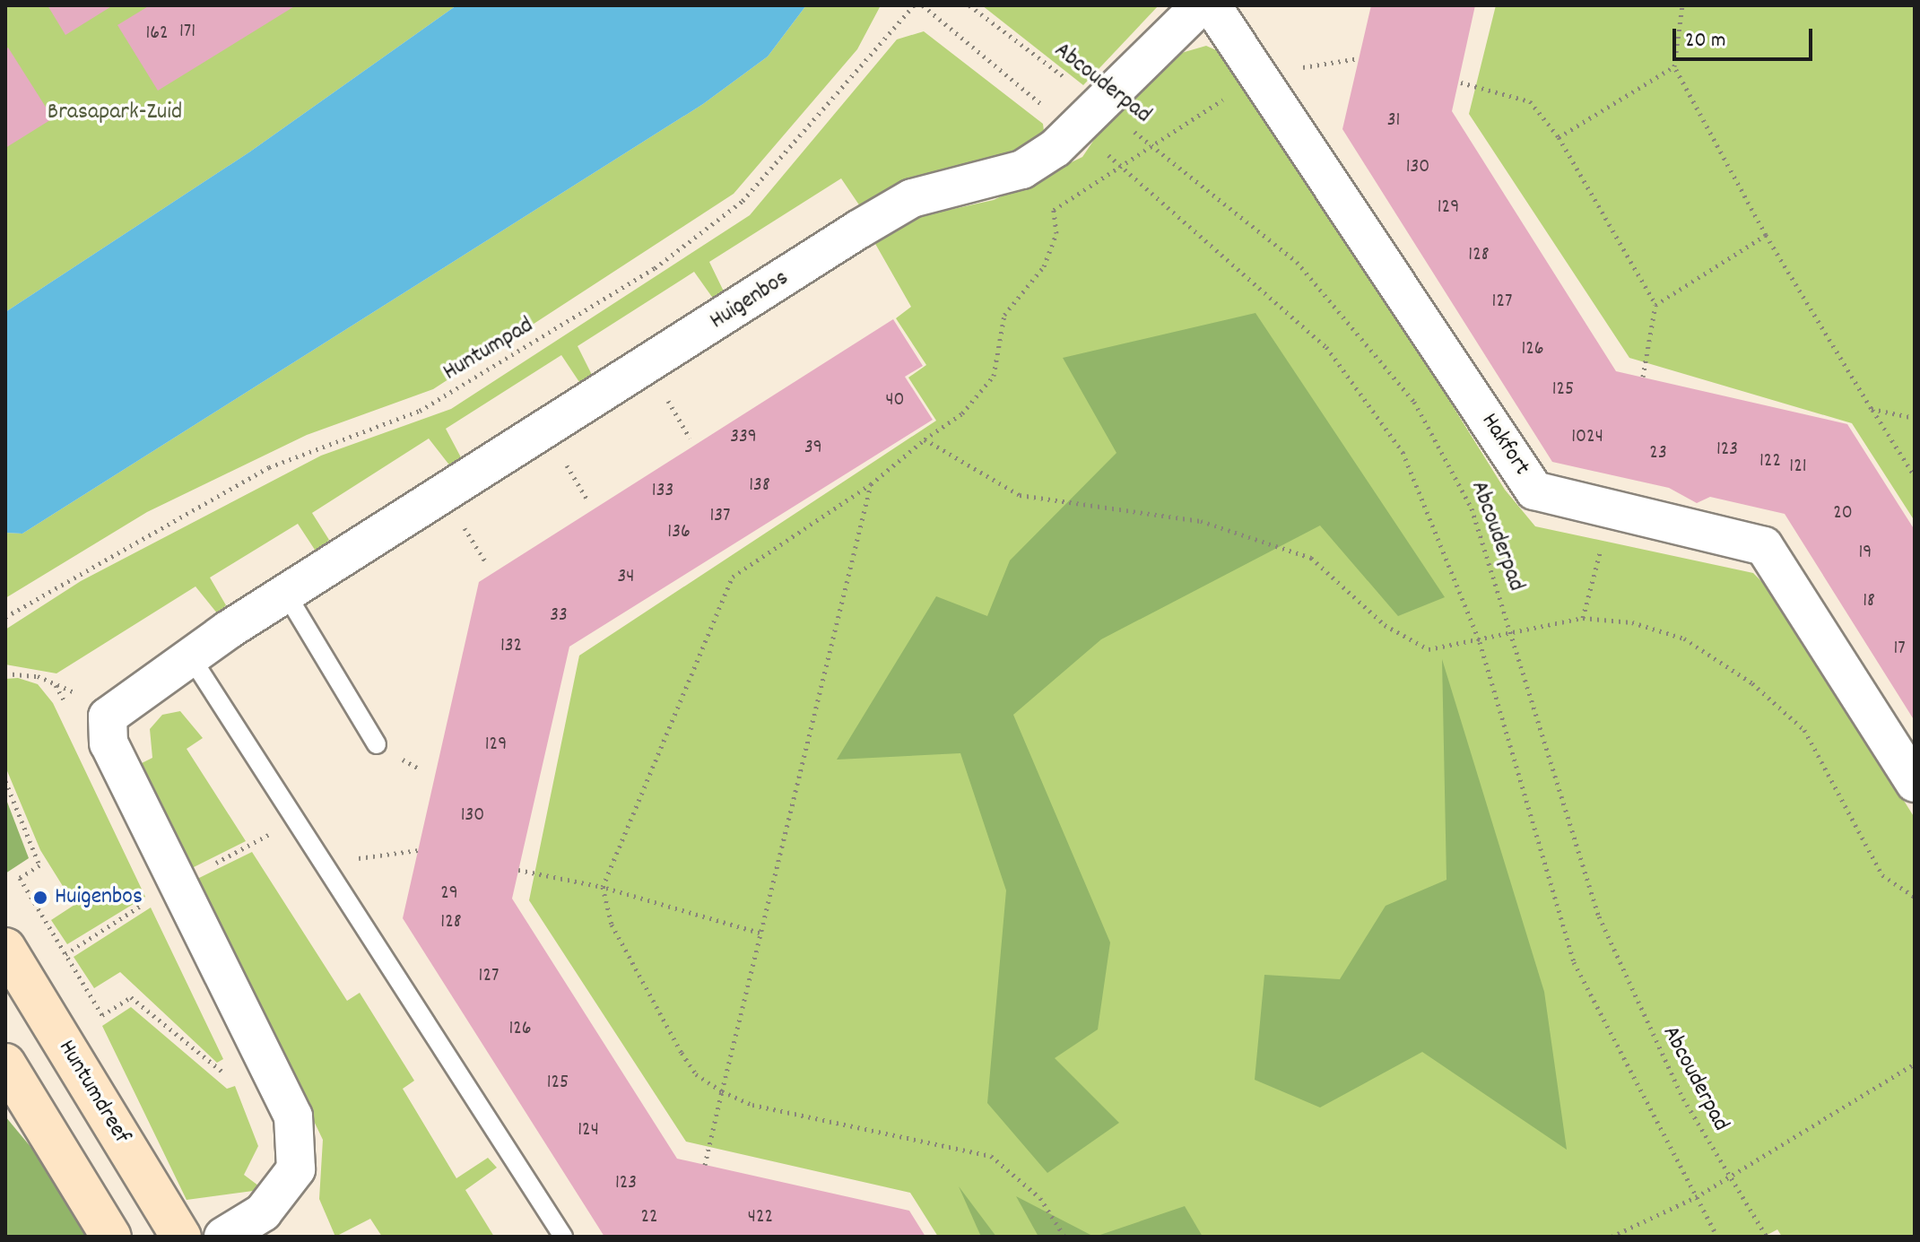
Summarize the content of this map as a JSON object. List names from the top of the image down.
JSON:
{
  "streets": {
    "street": ["Huigenbos", "Hakfort", "Huntumdreef"],
    "path": ["Abcouderpad", "Huntumpad"]
  },
  "crossings": [
    ["Abcouderpad", "Huigenbos"]
  ],
  "parks": ["Brasapark-Zuid"],
  "places": ["Huigenbos"],
  "house_numbers": [
    "171",
    "162",
    "31",
    "130",
    "129",
    "128",
    "127",
    "126",
    "125",
    "40",
    "339",
    "1024",
    "39",
    "123",
    "23",
    "122",
    "121",
    "138",
    "133",
    "20",
    "137",
    "136",
    "19",
    "34",
    "18",
    "33",
    "132",
    "17",
    "129",
    "130",
    "29",
    "128",
    "127",
    "126",
    "125",
    "124",
    "123",
    "22",
    "422"
  ],
  "scale_bar": "20 m"
}
